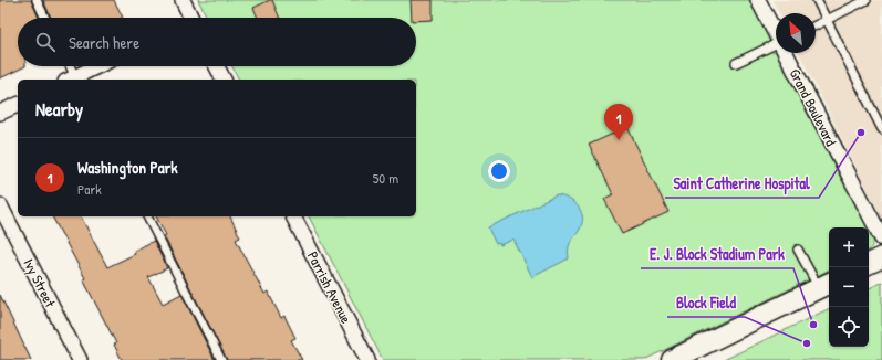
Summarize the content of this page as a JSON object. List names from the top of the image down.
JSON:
{
  "streets": {
    "street": ["Grand Boulevard", "Ivy Street", "Parrish Avenue"]
  },
  "places": ["Saint Catherine Hospital", "E. J. Block Stadium Park", "Block Field"],
  "north": "top left",
  "page": {
    "search": "Search here",
    "heading": "Nearby",
    "pins": "1",
    "list": [
      {
        "mark": "1",
        "name": "Washington Park",
        "note": "Park",
        "value": "50 m"
      }
    ],
    "map_buttons": ["+", "−"]
  }
}
